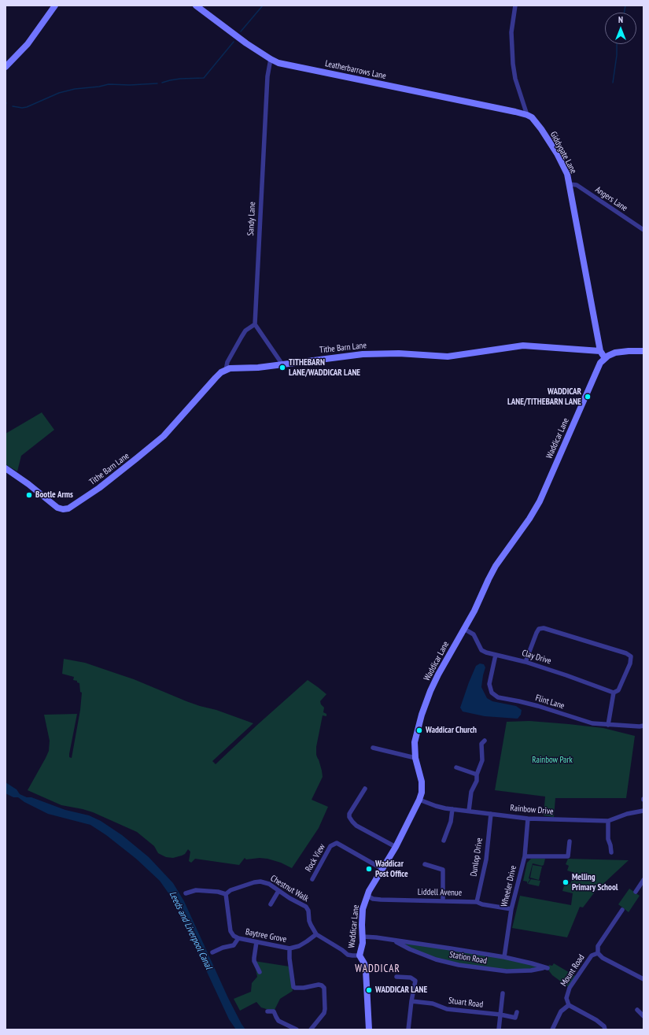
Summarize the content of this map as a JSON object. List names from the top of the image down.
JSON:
{
  "streets": {
    "street": [
      "Leatherbarrows Lane",
      "Giddygate Lane",
      "Angers Lane",
      "Sandy Lane",
      "Tithe Barn Lane",
      "Waddicar Lane",
      "Clay Drive",
      "Flint Lane",
      "Rainbow Drive",
      "Dunlop Drive",
      "Rock View",
      "Wheeler Drive",
      "Chestnut Walk",
      "Liddell Avenue",
      "Baytree Grove",
      "Station Road",
      "Mount Road",
      "Stuart Road"
    ]
  },
  "crossings": [
    ["Leatherbarrows Lane", "Giddygate Lane"],
    ["Leatherbarrows Lane", "Sandy Lane"],
    ["Giddygate Lane", "Angers Lane"],
    ["Giddygate Lane", "Tithe Barn Lane"],
    ["Waddicar Lane", "Clay Drive"],
    ["Waddicar Lane", "Rainbow Drive"],
    ["Waddicar Lane", "Rock View"],
    ["Waddicar Lane", "Chestnut Walk"],
    ["Waddicar Lane", "Liddell Avenue"],
    ["Waddicar Lane", "Station Road"],
    ["Clay Drive", "Flint Lane"],
    ["Rainbow Drive", "Dunlop Drive"],
    ["Rainbow Drive", "Wheeler Drive"],
    ["Dunlop Drive", "Liddell Avenue"],
    ["Wheeler Drive", "Liddell Avenue"],
    ["Wheeler Drive", "Station Road"],
    ["Chestnut Walk", "Baytree Grove"]
  ],
  "districts": ["WADDICAR"],
  "water": ["Leeds and Liverpool Canal"],
  "parks": ["Rainbow Park"],
  "places": [
    "TITHEBARN LANE/WADDICAR LANE",
    "WADDICAR LANE/TITHEBARN LANE",
    "Bootle Arms",
    "Waddicar Church",
    "Waddicar Post Office",
    "Melling Primary School",
    "WADDICAR LANE"
  ],
  "north": "top"
}
